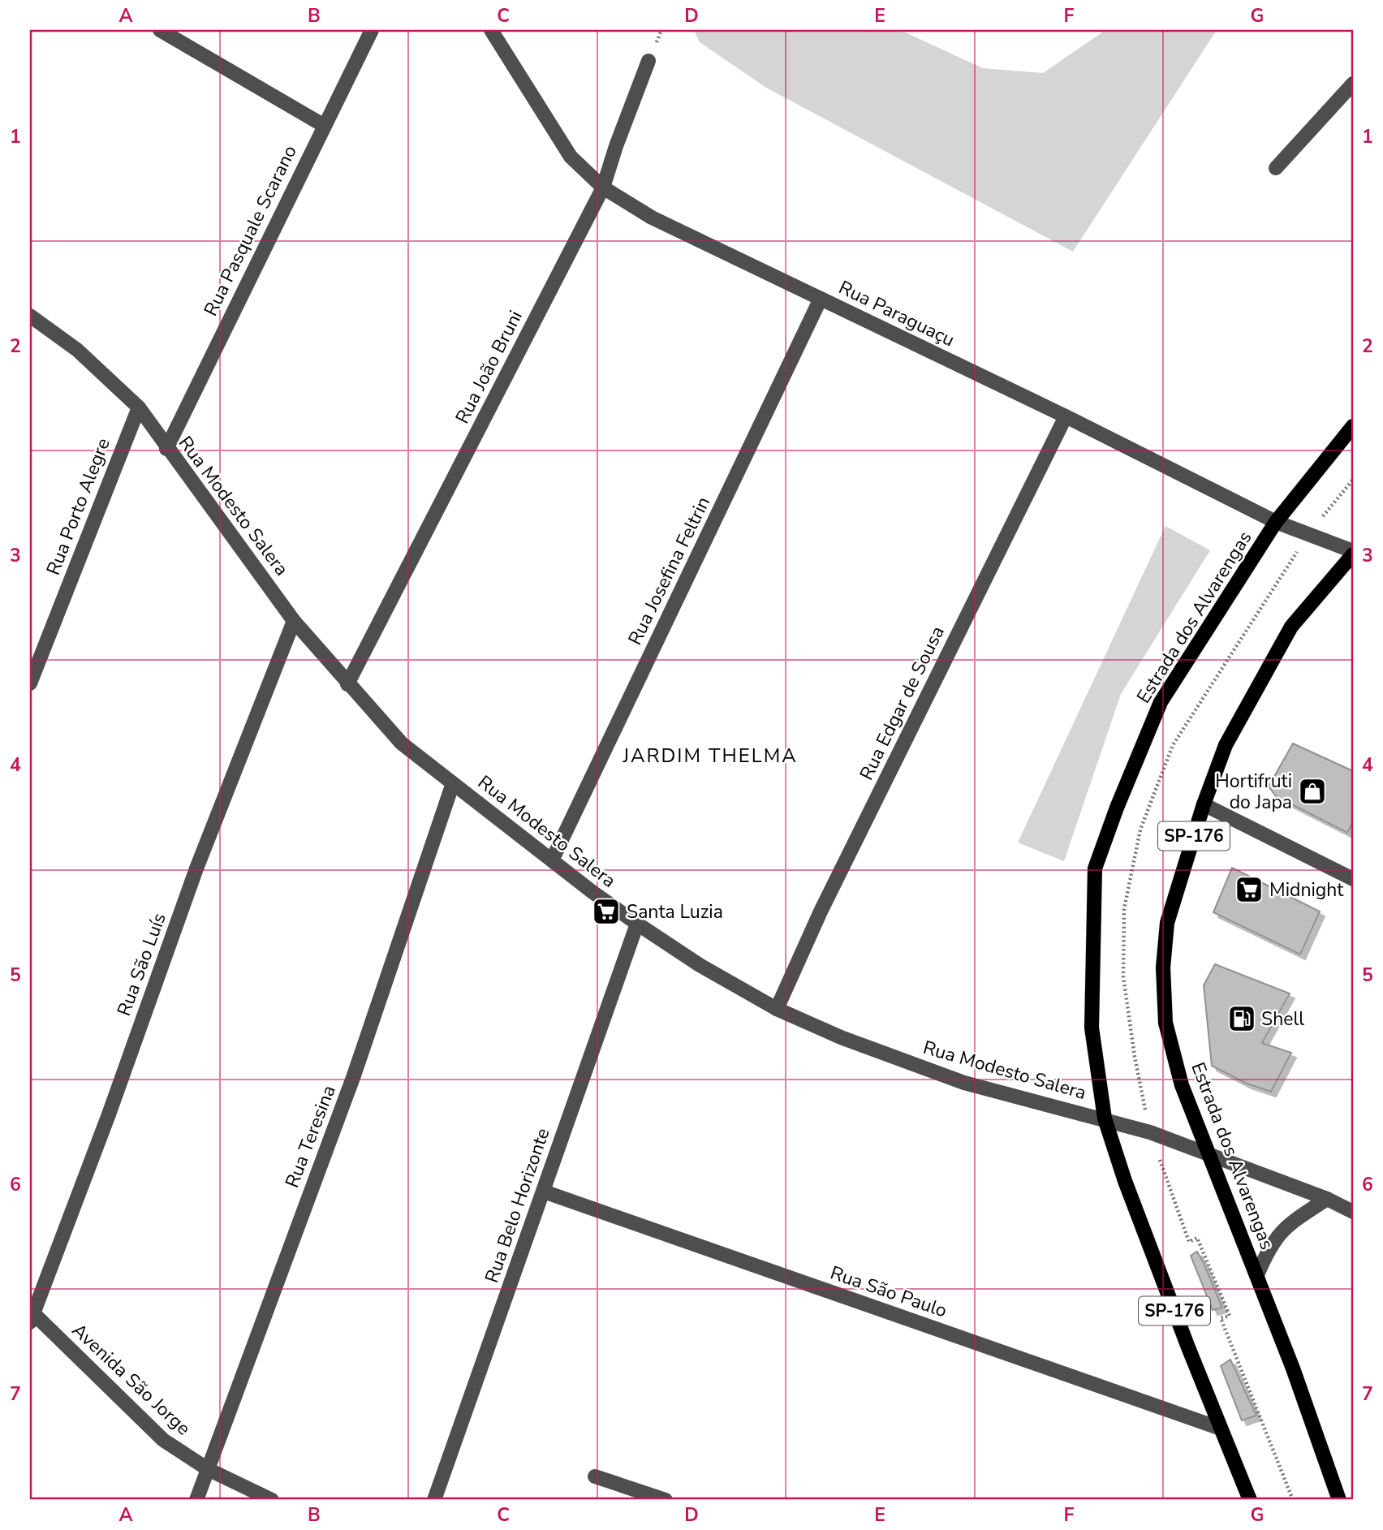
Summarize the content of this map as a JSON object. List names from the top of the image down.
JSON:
{
  "streets": {
    "main road": ["Estrada dos Alvarengas", "SP-176"],
    "street": [
      "Rua Pasquale Scarano",
      "Rua Paraguaçu",
      "Rua João Bruni",
      "Rua Modesto Salera",
      "Rua Porto Alegre",
      "Rua Josefina Feltrin",
      "Rua Edgar de Sousa",
      "Rua São Luís",
      "Rua Teresina",
      "Rua Belo Horizonte",
      "Rua São Paulo",
      "Avenida São Jorge"
    ]
  },
  "crossings": [
    ["Rua Pasquale Scarano", "Rua Modesto Salera"],
    ["Rua Paraguaçu", "Rua João Bruni"],
    ["Rua Paraguaçu", "Rua Josefina Feltrin"],
    ["Rua Paraguaçu", "Estrada dos Alvarengas"],
    ["Rua Paraguaçu", "Rua Edgar de Sousa"],
    ["Rua João Bruni", "Rua Modesto Salera"],
    ["Rua Modesto Salera", "Rua Porto Alegre"],
    ["Rua Modesto Salera", "Rua Josefina Feltrin"],
    ["Rua Modesto Salera", "Estrada dos Alvarengas"],
    ["Rua Modesto Salera", "Rua Edgar de Sousa"],
    ["Rua Modesto Salera", "Rua São Luís"],
    ["Rua Modesto Salera", "Rua Teresina"],
    ["Rua Modesto Salera", "Rua Belo Horizonte"],
    ["Estrada dos Alvarengas", "Rua São Paulo"],
    ["Rua São Luís", "Avenida São Jorge"],
    ["Rua Teresina", "Avenida São Jorge"],
    ["Rua Belo Horizonte", "Rua São Paulo"]
  ],
  "districts": ["JARDIM THELMA"],
  "places": {
    "shop": ["Hortifruti do Japa"],
    "supermarket": ["Midnight", "Santa Luzia"],
    "fuel station": ["Shell"]
  },
  "grid": {
    "columns": [
      "A",
      "B",
      "C",
      "D",
      "E",
      "F",
      "G"
    ],
    "rows": [
      "1",
      "2",
      "3",
      "4",
      "5",
      "6",
      "7"
    ]
  }
}
